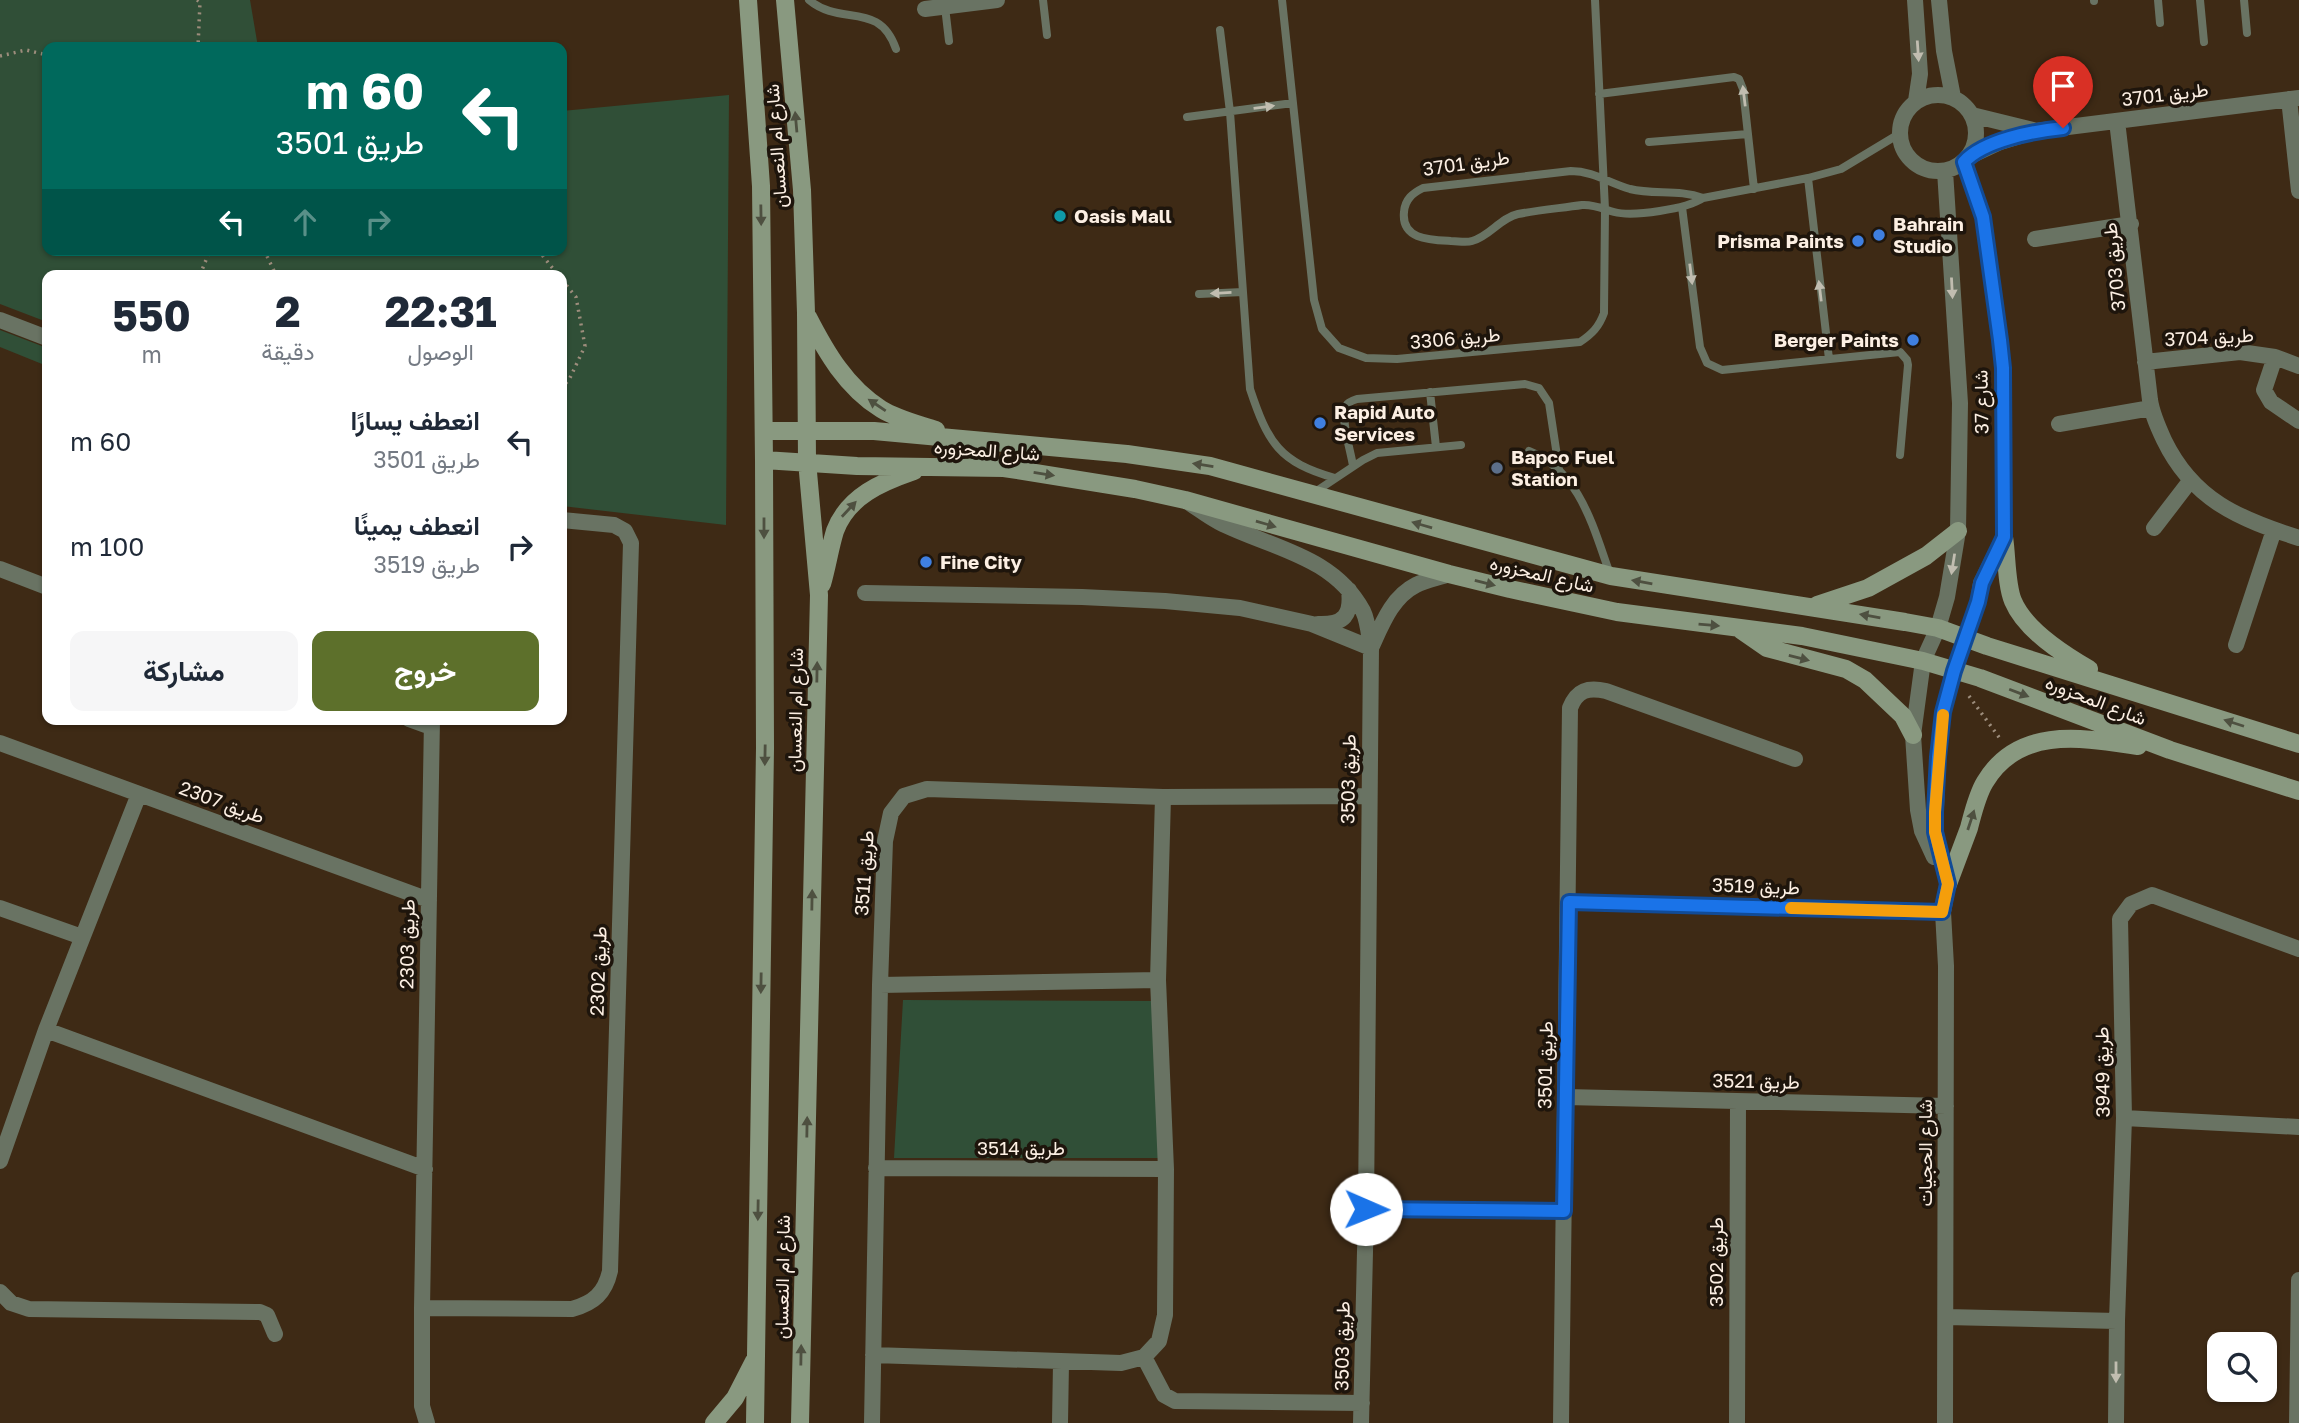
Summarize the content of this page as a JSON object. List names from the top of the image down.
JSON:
{
  "streets": {
    "main road": ["شارع ام النعسان", "شارع المحزوره"],
    "street": [
      "طريق 3701",
      "طريق 3703",
      "طريق 3704",
      "شارع 37",
      "طريق 3503",
      "طريق 2307",
      "طريق 3511",
      "طريق 3519",
      "طريق 2303",
      "طريق 2302",
      "طريق 3501",
      "طريق 3949",
      "طريق 3521",
      "طريق 3514",
      "شارع الحجيات",
      "طريق 3502"
    ],
    "lane": ["طريق 3306"]
  },
  "crossings": [
    ["طريق 3701", "طريق 3703"],
    ["طريق 3701", "طريق 3306"],
    ["طريق 3701", "شارع 37"],
    ["شارع ام النعسان", "شارع المحزوره"],
    ["طريق 3703", "طريق 3704"],
    ["شارع 37", "شارع المحزوره"],
    ["شارع 37", "شارع الحجيات"],
    ["شارع المحزوره", "شارع الحجيات"],
    ["طريق 3503", "طريق 3511"],
    ["طريق 2307", "طريق 2303"],
    ["طريق 3511", "طريق 3514"],
    ["طريق 3519", "طريق 3501"],
    ["طريق 3519", "شارع الحجيات"],
    ["طريق 2303", "طريق 2302"],
    ["طريق 3501", "طريق 3521"],
    ["طريق 3521", "شارع الحجيات"],
    ["طريق 3521", "طريق 3502"]
  ],
  "places": [
    "Oasis Mall",
    "Bahrain Studio",
    "Prisma Paints",
    "Berger Paints",
    "Rapid Auto Services",
    "Bapco Fuel Station",
    "Fine City"
  ],
  "page": {
    "turn": ["60 m", "طريق 3501"],
    "eta": [
      "22:31",
      "الوصول",
      "2",
      "دقيقة",
      "550",
      "m"
    ],
    "list": [
      {
        "name": "انعطف يسارًا",
        "note": "طريق 3501",
        "value": "60 m"
      },
      {
        "name": "انعطف يمينًا",
        "note": "طريق 3519",
        "value": "100 m"
      }
    ],
    "buttons": ["خروج", "مشاركة"]
  }
}
